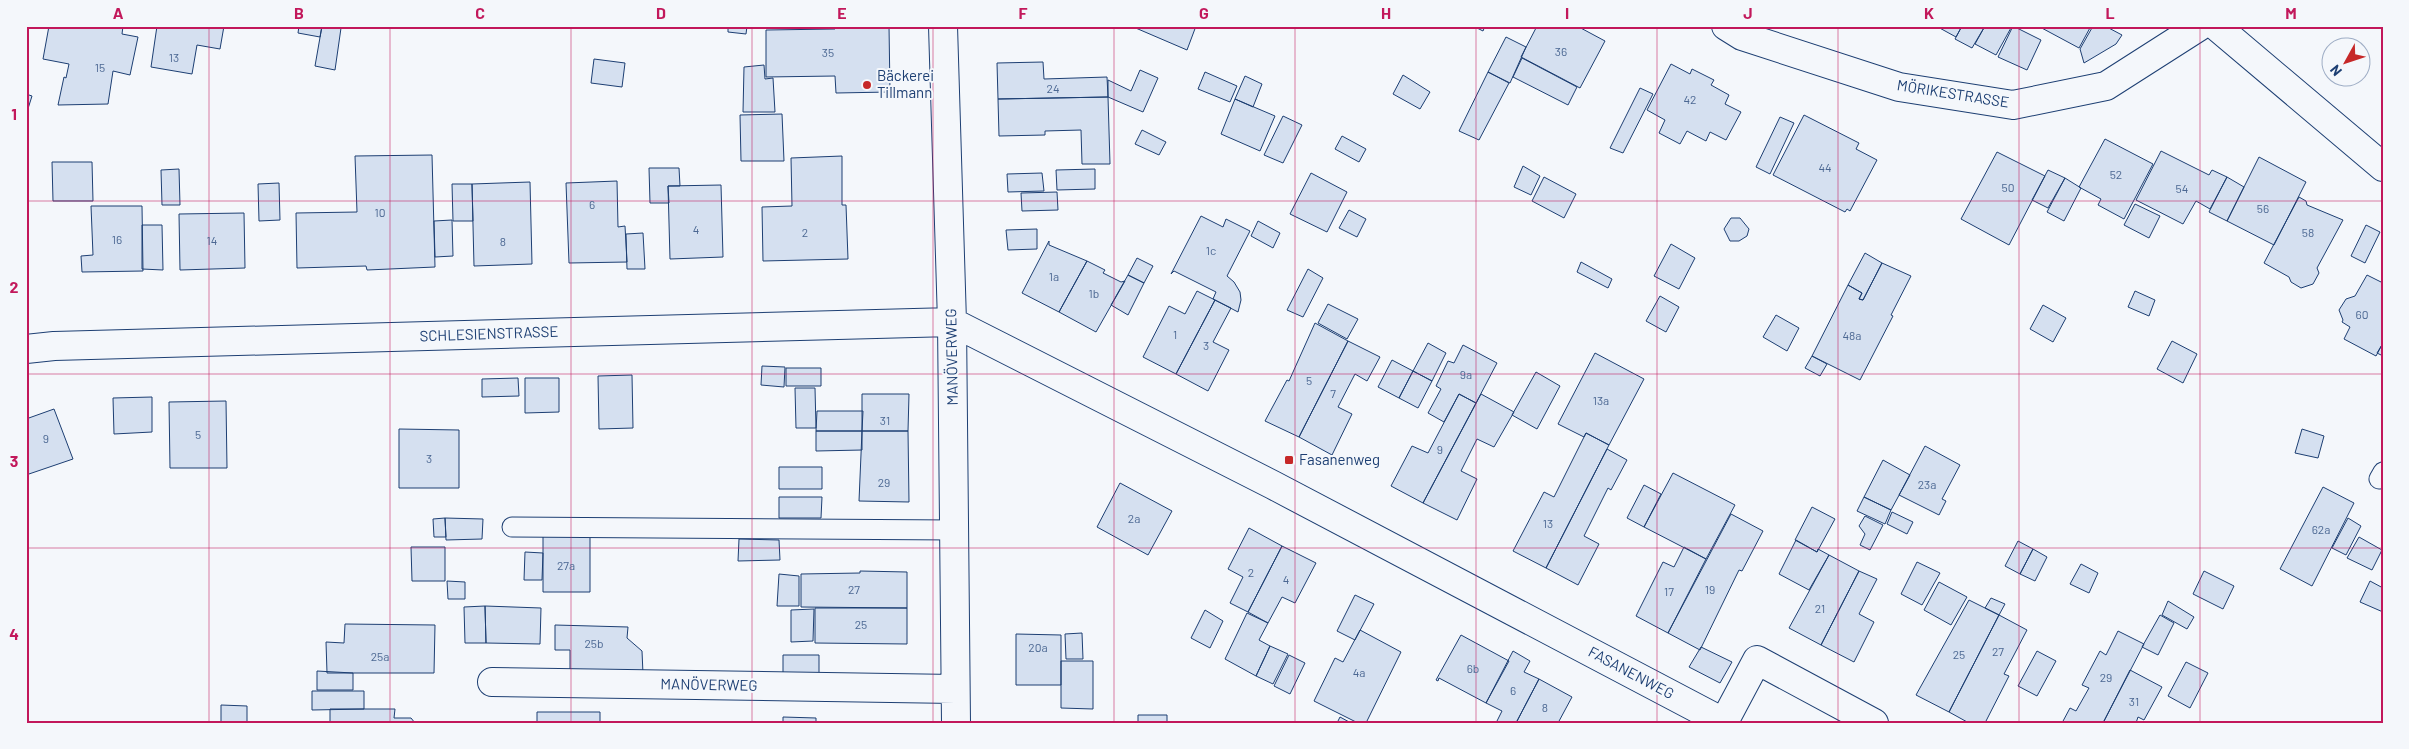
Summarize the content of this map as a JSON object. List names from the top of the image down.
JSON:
{
  "streets": {
    "street": [
      "MÖRIKESTRASSE",
      "SCHLESIENSTRASSE",
      "MANÖVERWEG",
      "FASANENWEG"
    ]
  },
  "crossings": [
    ["SCHLESIENSTRASSE", "MANÖVERWEG"],
    ["SCHLESIENSTRASSE", "FASANENWEG"],
    ["MANÖVERWEG", "FASANENWEG"]
  ],
  "places": {
    "other": ["Bäckerei Tillmann"],
    "transit": ["Fasanenweg"]
  },
  "house_numbers": [
    "36",
    "35",
    "13",
    "15",
    "24",
    "42",
    "44",
    "52",
    "50",
    "54",
    "6",
    "56",
    "10",
    "4",
    "2",
    "58",
    "16",
    "14",
    "8",
    "1c",
    "1a",
    "1b",
    "60",
    "1",
    "48a",
    "3",
    "9a",
    "5",
    "7",
    "13a",
    "31",
    "5",
    "9",
    "9",
    "3",
    "29",
    "23a",
    "2a",
    "13",
    "62a",
    "27a",
    "2",
    "4",
    "27",
    "19",
    "17",
    "21",
    "25",
    "25b",
    "20a",
    "27",
    "25",
    "25a",
    "6b",
    "4a",
    "29",
    "6",
    "31",
    "8"
  ],
  "north": "bottom left",
  "grid": {
    "columns": [
      "A",
      "B",
      "C",
      "D",
      "E",
      "F",
      "G",
      "H",
      "I",
      "J",
      "K",
      "L",
      "M"
    ],
    "rows": [
      "1",
      "2",
      "3",
      "4"
    ]
  }
}
